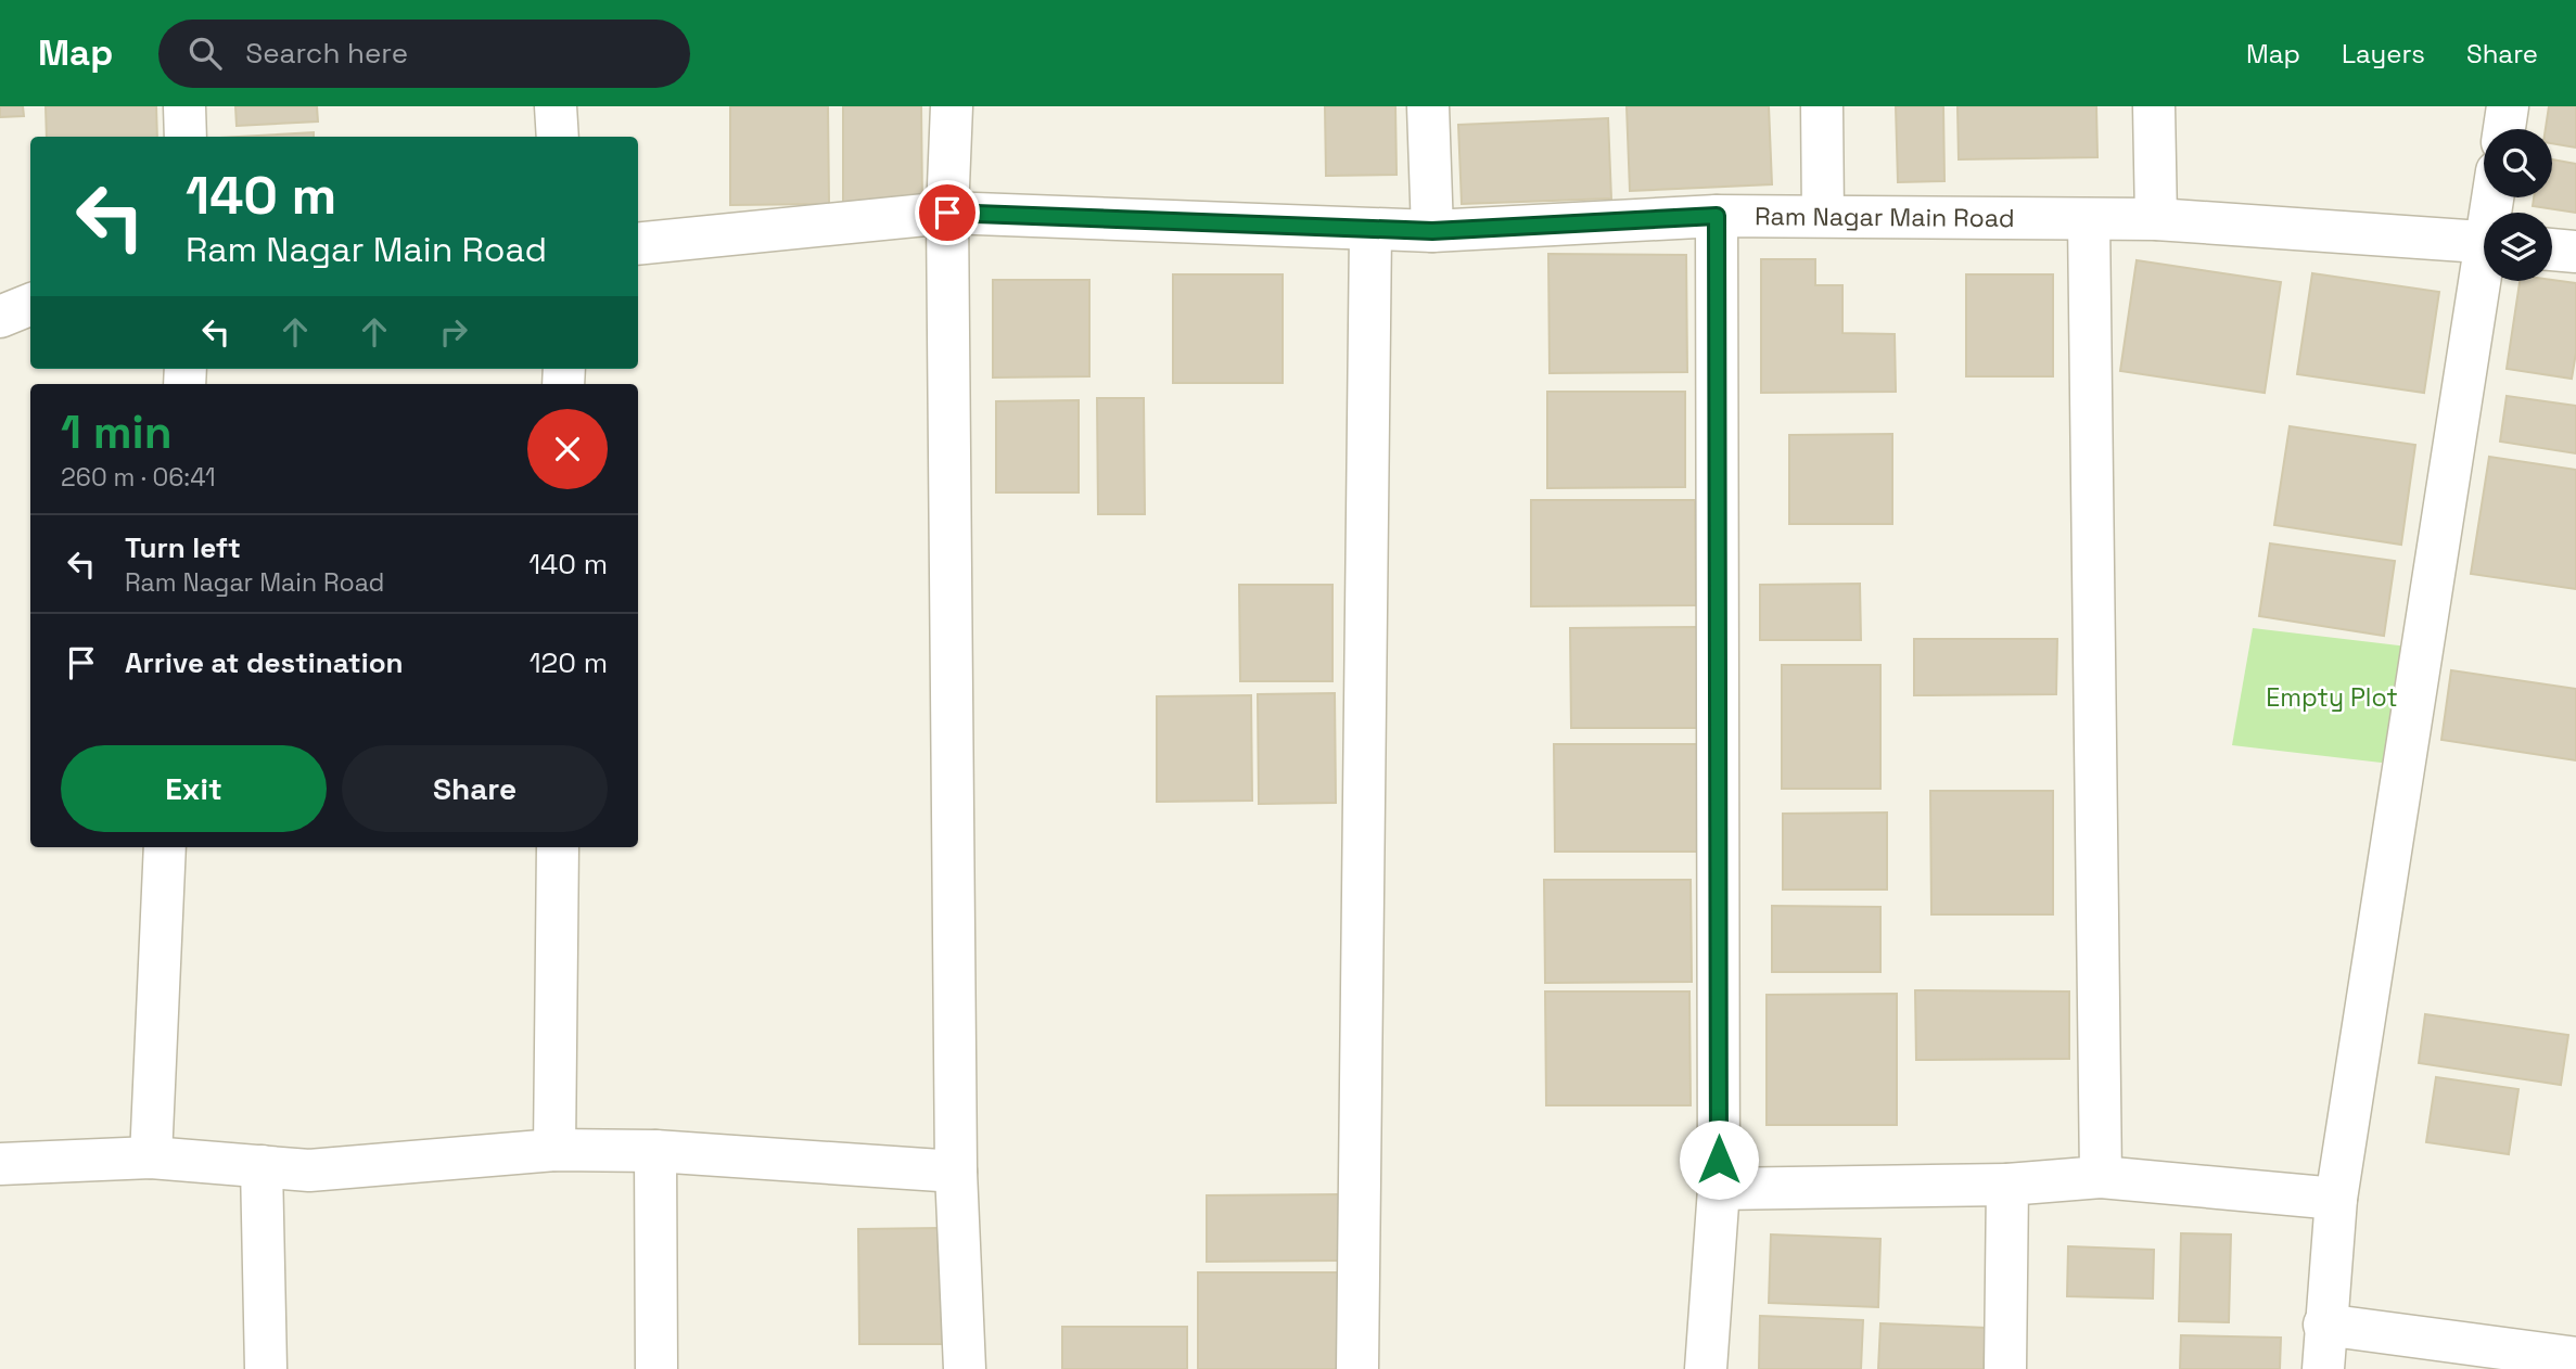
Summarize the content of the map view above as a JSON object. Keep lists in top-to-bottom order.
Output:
{
  "streets": {
    "street": ["Ram Nagar Main Road"]
  },
  "parks": ["Empty Plot"],
  "page": {
    "header": "Map",
    "search": "Search here",
    "nav": ["Map", "Layers", "Share"],
    "turn": ["140 m", "Ram Nagar Main Road"],
    "heading": ["1 min", "260 m · 06:41"],
    "list": [
      {
        "name": "Turn left",
        "note": "Ram Nagar Main Road",
        "value": "140 m"
      },
      {
        "name": "Arrive at destination",
        "value": "120 m"
      }
    ],
    "buttons": ["Exit", "Share"]
  }
}
